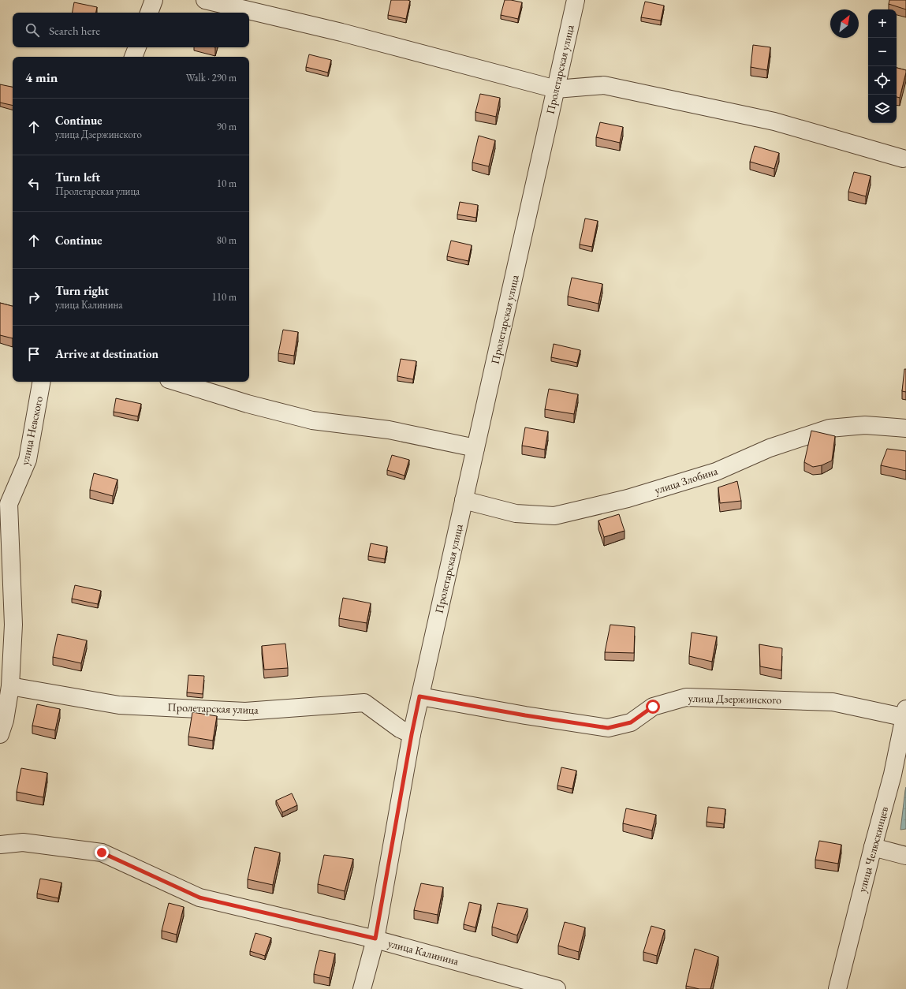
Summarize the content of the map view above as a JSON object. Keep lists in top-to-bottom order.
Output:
{
  "streets": {
    "street": [
      "Пролетарская улица",
      "улица Невского",
      "улица Злобина",
      "улица Дзержинского",
      "улица Челюскинцев",
      "улица Калинина"
    ]
  },
  "crossings": [
    ["Пролетарская улица", "улица Невского"],
    ["Пролетарская улица", "улица Злобина"],
    ["Пролетарская улица", "улица Дзержинского"],
    ["улица Дзержинского", "улица Челюскинцев"]
  ],
  "north": "top right",
  "page": {
    "map_buttons": ["+", "−"],
    "search": "Search here",
    "heading": ["4 min", "Walk · 290 m"],
    "list": [
      ["Continue", "улица Дзержинского", "90 m"],
      ["Turn left", "Пролетарская улица", "10 m"],
      ["Continue", "80 m"],
      ["Turn right", "улица Калинина", "110 m"],
      "Arrive at destination"
    ]
  }
}
